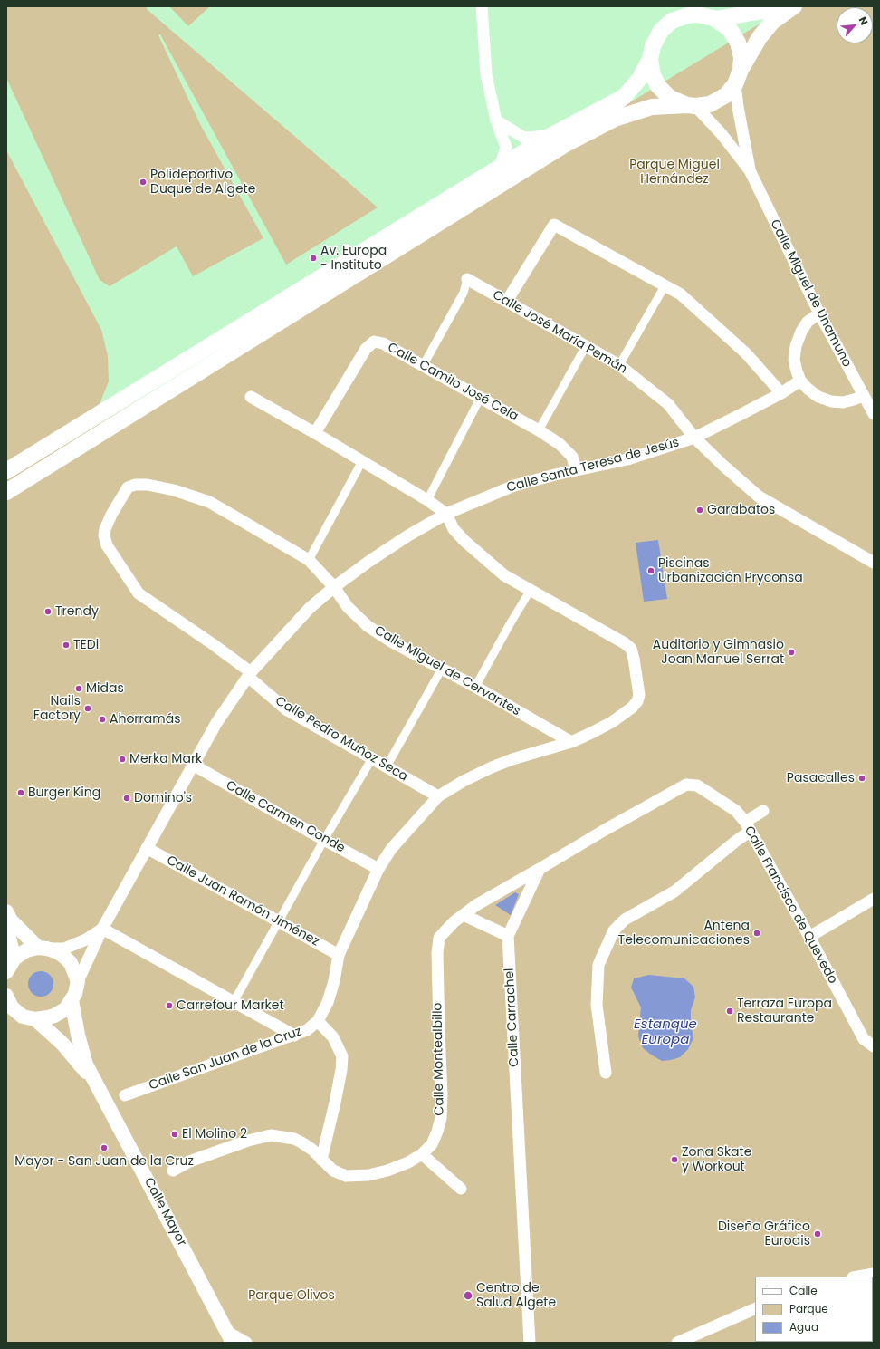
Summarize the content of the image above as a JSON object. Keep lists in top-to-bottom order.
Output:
{
  "streets": {
    "street": [
      "Calle Miguel de Unamuno",
      "Calle José María Pemán",
      "Calle Camilo José Cela",
      "Calle Santa Teresa de Jesús",
      "Calle Miguel de Cervantes",
      "Calle Pedro Muñoz Seca",
      "Calle Carmen Conde",
      "Calle Juan Ramón Jiménez",
      "Calle Francisco de Quevedo",
      "Calle Carrachel",
      "Calle San Juan de la Cruz",
      "Calle Montealbillo",
      "Calle Mayor"
    ]
  },
  "crossings": [
    ["Calle José María Pemán", "Calle Santa Teresa de Jesús"],
    ["Calle Camilo José Cela", "Calle Santa Teresa de Jesús"],
    ["Calle Santa Teresa de Jesús", "Calle Miguel de Cervantes"],
    ["Calle Santa Teresa de Jesús", "Calle Pedro Muñoz Seca"],
    ["Calle Santa Teresa de Jesús", "Calle Carmen Conde"],
    ["Calle Santa Teresa de Jesús", "Calle Juan Ramón Jiménez"],
    ["Calle Santa Teresa de Jesús", "Calle San Juan de la Cruz"],
    ["Calle Miguel de Cervantes", "Calle Pedro Muñoz Seca"],
    ["Calle Miguel de Cervantes", "Calle San Juan de la Cruz"],
    ["Calle Pedro Muñoz Seca", "Calle San Juan de la Cruz"],
    ["Calle Carmen Conde", "Calle San Juan de la Cruz"],
    ["Calle Juan Ramón Jiménez", "Calle San Juan de la Cruz"],
    ["Calle Francisco de Quevedo", "Calle Carrachel"],
    ["Calle Francisco de Quevedo", "Calle Montealbillo"],
    ["Calle Carrachel", "Calle Montealbillo"]
  ],
  "water": ["Estanque Europa"],
  "parks": ["Parque Miguel Hernández", "Parque Olivos"],
  "places": [
    "Polideportivo Duque de Algete",
    "Av. Europa - Instituto",
    "Garabatos",
    "Piscinas Urbanización Pryconsa",
    "Trendy",
    "TEDi",
    "Auditorio y Gimnasio Joan Manuel Serrat",
    "Midas",
    "Nails Factory",
    "Ahorramás",
    "Merka Mark",
    "Pasacalles",
    "Burger King",
    "Domino's",
    "Antena Telecomunicaciones",
    "Carrefour Market",
    "Terraza Europa Restaurante",
    "El Molino 2",
    "Mayor - San Juan de la Cruz",
    "Zona Skate y Workout",
    "Diseño Gráfico Eurodis",
    "Centro de Salud Algete"
  ],
  "legend": ["Calle", "Parque", "Agua"],
  "north": "top right"
}
